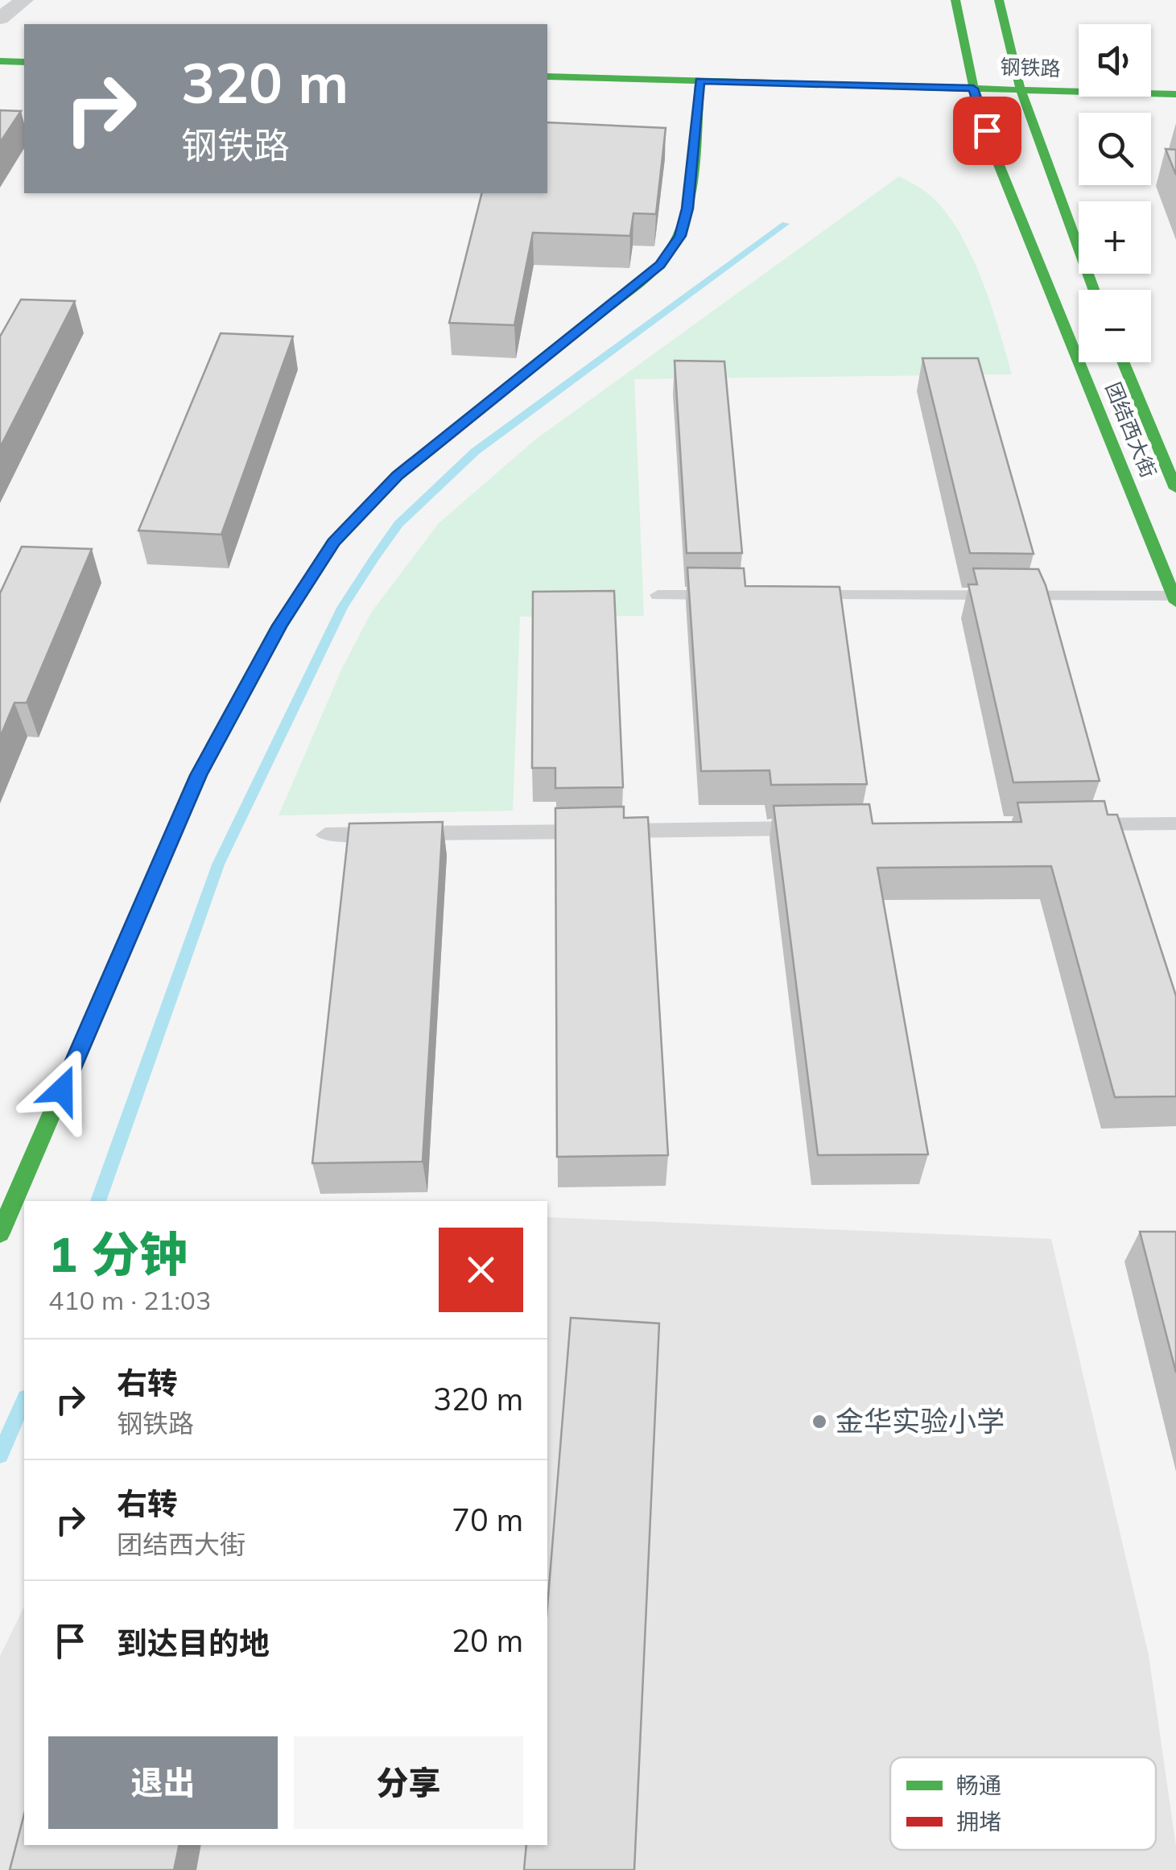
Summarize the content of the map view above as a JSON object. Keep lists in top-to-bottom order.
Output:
{
  "streets": {
    "main road": ["钢铁路", "团结西大街"]
  },
  "crossings": [
    ["钢铁路", "团结西大街"]
  ],
  "places": ["金华实验小学"],
  "legend": ["畅通", "拥堵"],
  "page": {
    "map_buttons": ["+", "−"],
    "turn": ["320 m", "钢铁路"],
    "heading": ["1 分钟", "410 m · 21:03"],
    "list": [
      {
        "name": "右转",
        "note": "钢铁路",
        "value": "320 m"
      },
      {
        "name": "右转",
        "note": "团结西大街",
        "value": "70 m"
      },
      {
        "name": "到达目的地",
        "value": "20 m"
      }
    ],
    "buttons": ["退出", "分享"]
  }
}
